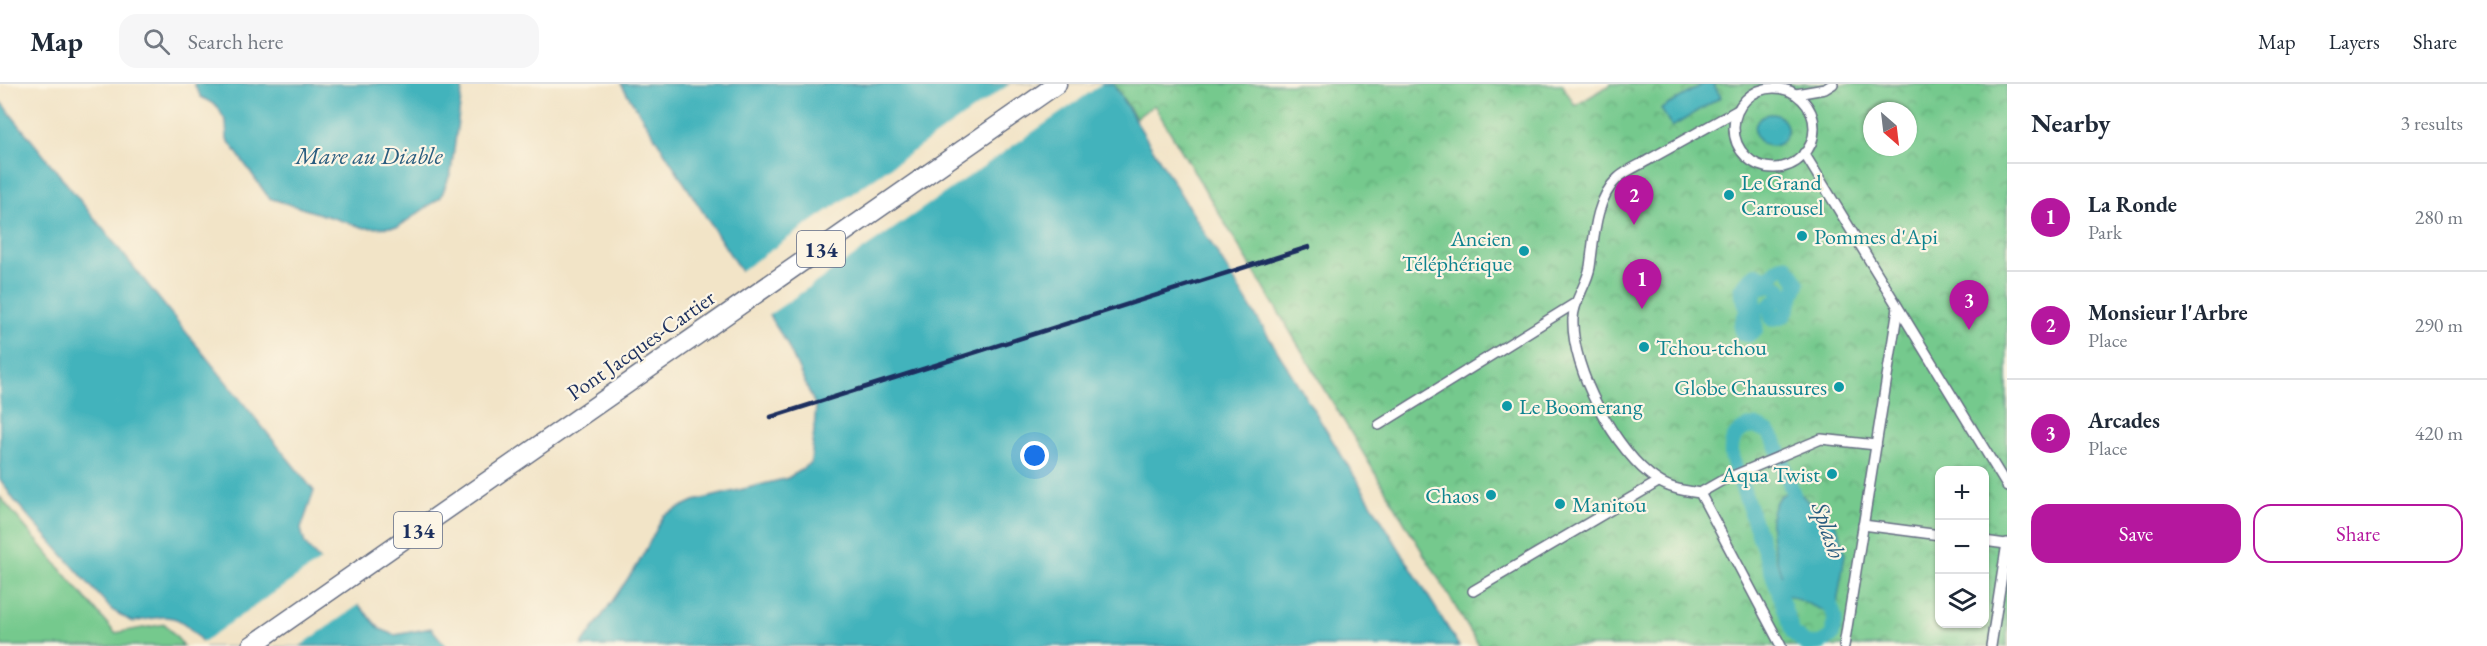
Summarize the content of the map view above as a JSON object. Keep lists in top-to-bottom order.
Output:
{
  "streets": {
    "main road": ["134", "Pont Jacques-Cartier"]
  },
  "water": ["Mare au Diable", "Splash"],
  "places": [
    "Le Grand Carrousel",
    "Pommes d'Api",
    "Ancien Téléphérique",
    "Tchou-tchou",
    "Globe Chaussures",
    "Le Boomerang",
    "Aqua Twist",
    "Chaos",
    "Manitou"
  ],
  "north": "bottom right",
  "page": {
    "header": "Map",
    "search": "Search here",
    "nav": ["Map", "Layers", "Share"],
    "heading": ["Nearby", "3 results"],
    "list": [
      {
        "mark": "1",
        "name": "La Ronde",
        "note": "Park",
        "value": "280 m"
      },
      {
        "mark": "2",
        "name": "Monsieur l'Arbre",
        "note": "Place",
        "value": "290 m"
      },
      {
        "mark": "3",
        "name": "Arcades",
        "note": "Place",
        "value": "420 m"
      }
    ],
    "pins": ["2", "1", "3"],
    "map_buttons": ["+", "−"],
    "buttons": ["Save", "Share"]
  }
}
